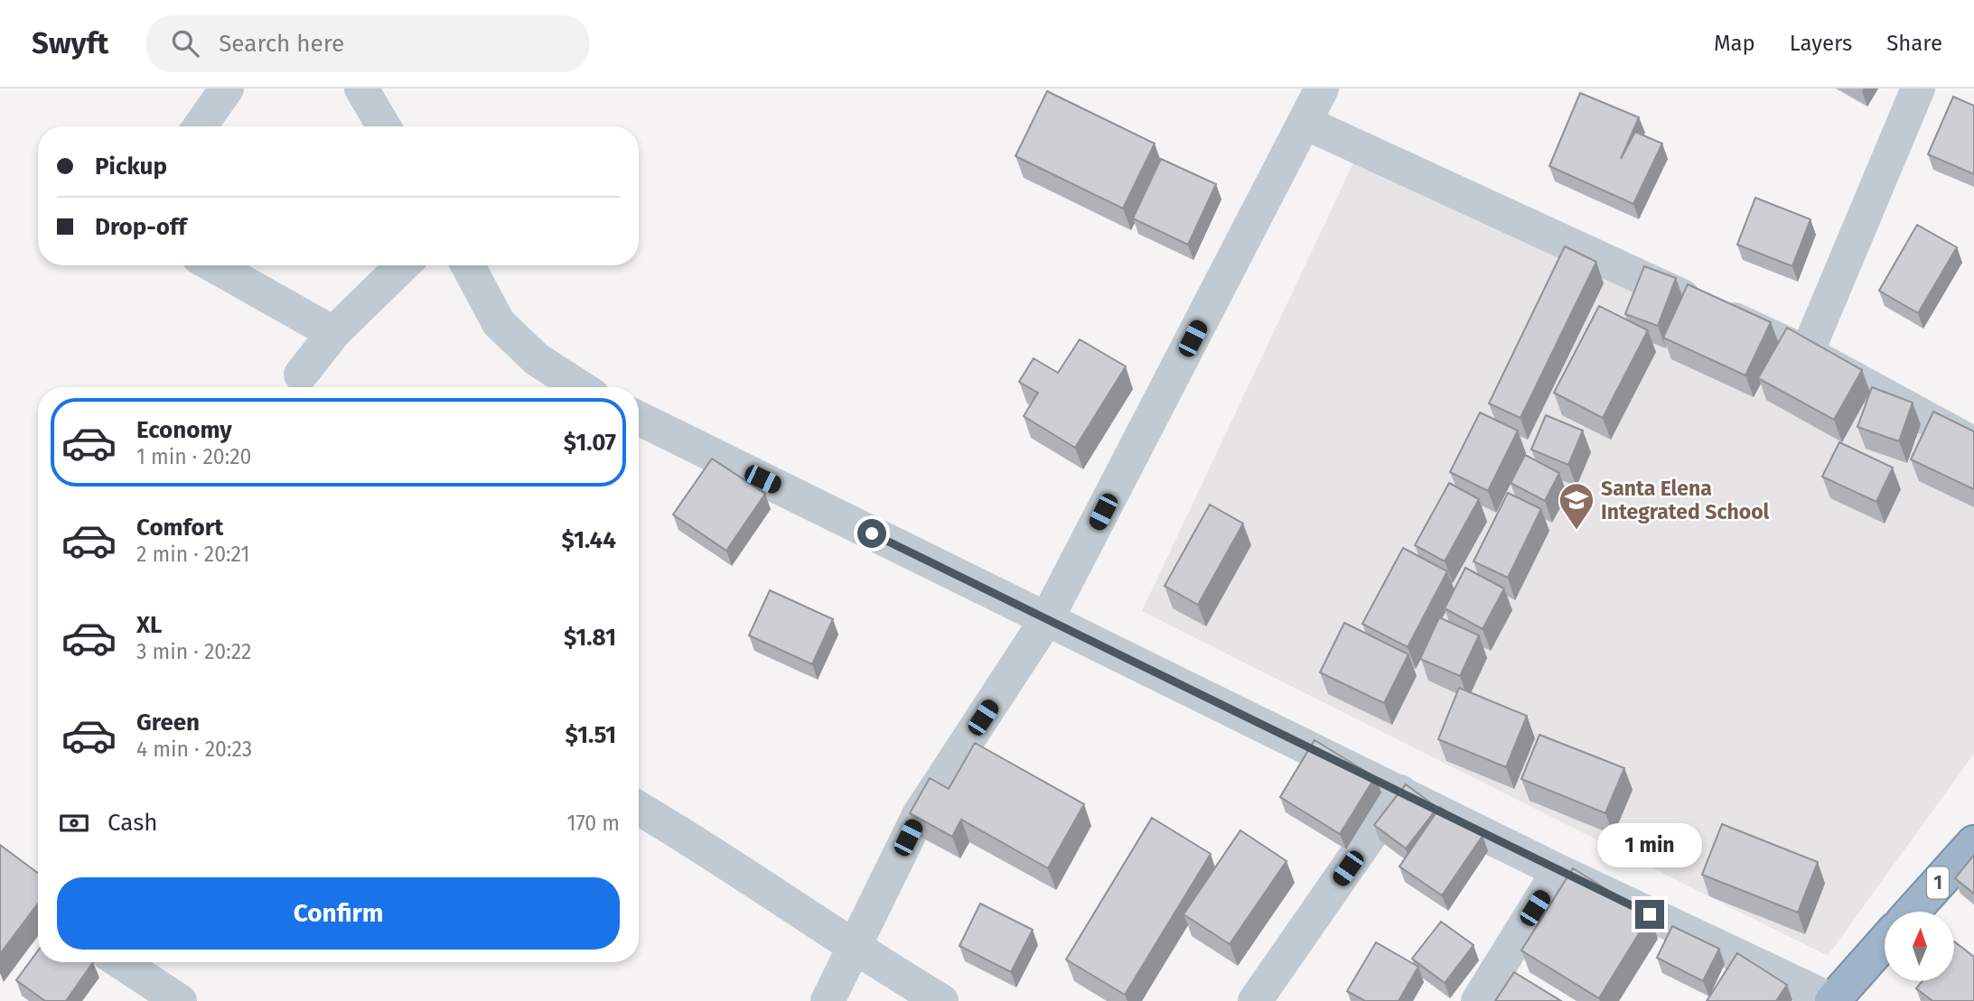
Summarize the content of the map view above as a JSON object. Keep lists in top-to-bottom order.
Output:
{
  "streets": {
    "highway": ["1"]
  },
  "places": {
    "school or university": ["Santa Elena Integrated School"]
  },
  "north": "top",
  "page": {
    "header": "Swyft",
    "search": "Search here",
    "nav": ["Map", "Layers", "Share"],
    "banner": ["Pickup", "Drop-off"],
    "list": [
      {
        "name": "Economy",
        "note": "1 min · 20:20",
        "value": "$1.07"
      },
      {
        "name": "Comfort",
        "note": "2 min · 20:21",
        "value": "$1.44"
      },
      {
        "name": "XL",
        "note": "3 min · 20:22",
        "value": "$1.81"
      },
      {
        "name": "Green",
        "note": "4 min · 20:23",
        "value": "$1.51"
      }
    ],
    "pay": ["Cash", "170 m"],
    "bubble": "1 min",
    "buttons": "Confirm"
  }
}
